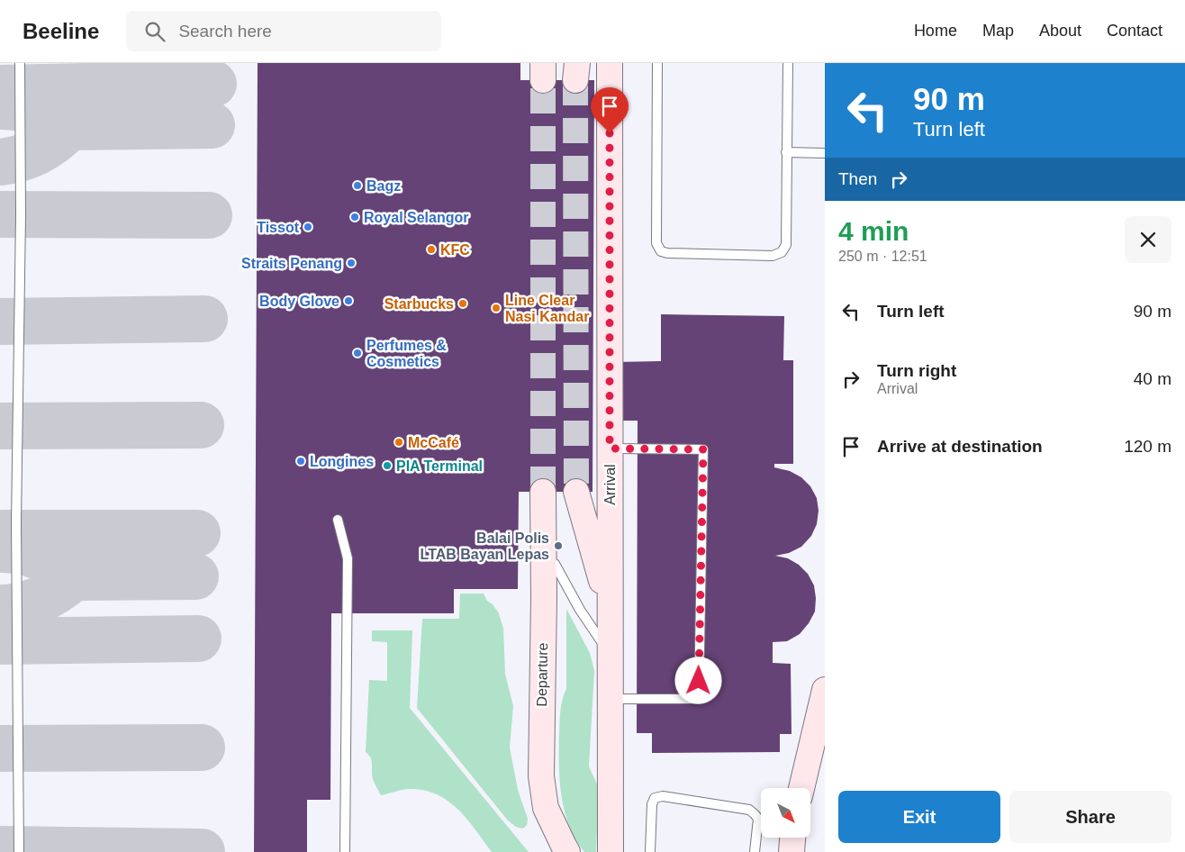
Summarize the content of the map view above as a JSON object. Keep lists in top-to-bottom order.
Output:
{
  "streets": {
    "street": ["Arrival", "Departure"]
  },
  "places": [
    "Bagz",
    "Royal Selangor",
    "Tissot",
    "KFC",
    "Straits Penang",
    "Body Glove",
    "Starbucks",
    "Line Clear Nasi Kandar",
    "Perfumes & Cosmetics",
    "McCafé",
    "Longines",
    "PIA Terminal",
    "Balai Polis LTAB Bayan Lepas"
  ],
  "north": "bottom right",
  "page": {
    "header": "Beeline",
    "search": "Search here",
    "nav": [
      "Home",
      "Map",
      "About",
      "Contact"
    ],
    "turn": ["90 m", "Turn left"],
    "then": "Then",
    "heading": ["4 min", "250 m · 12:51"],
    "list": [
      {
        "name": "Turn left",
        "value": "90 m"
      },
      {
        "name": "Turn right",
        "note": "Arrival",
        "value": "40 m"
      },
      {
        "name": "Arrive at destination",
        "value": "120 m"
      }
    ],
    "buttons": ["Exit", "Share"]
  }
}
